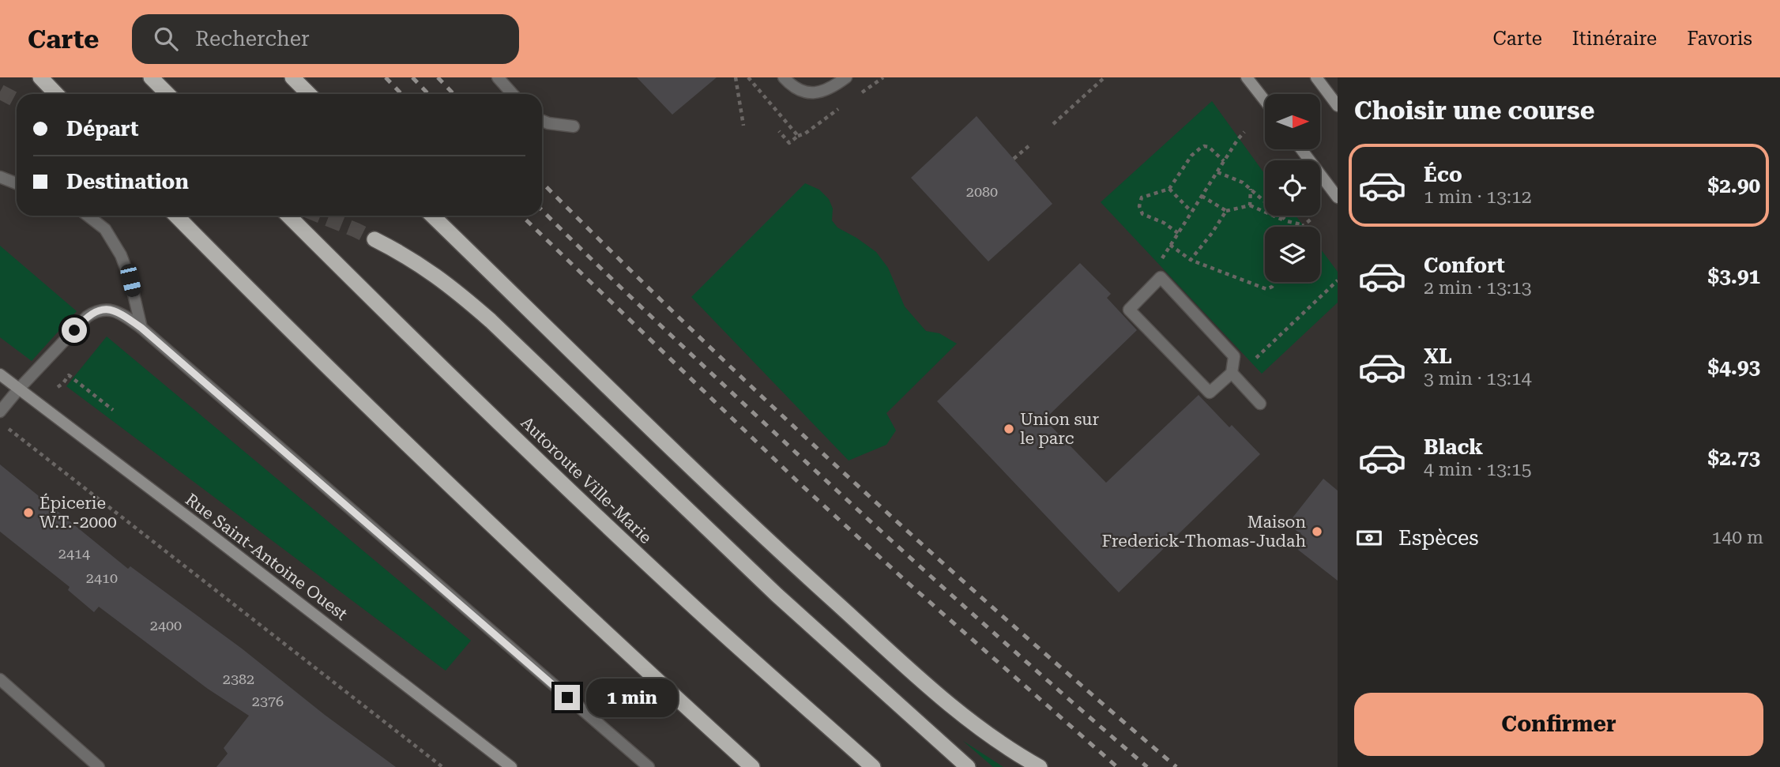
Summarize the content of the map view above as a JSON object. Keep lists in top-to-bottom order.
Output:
{
  "streets": {
    "highway": ["Autoroute Ville-Marie"],
    "main road": ["Rue Saint-Antoine Ouest"]
  },
  "places": ["Union sur le parc", "Épicerie W.T.-2000", "Maison Frederick-Thomas-Judah"],
  "house_numbers": [
    "2080",
    "2414",
    "2410",
    "2400",
    "2382",
    "2376"
  ],
  "north": "right",
  "page": {
    "header": "Carte",
    "search": "Rechercher",
    "nav": ["Carte", "Itinéraire", "Favoris"],
    "heading": "Choisir une course",
    "banner": ["Départ", "Destination"],
    "list": [
      {
        "name": "Éco",
        "note": "1 min · 13:12",
        "value": "$2.90"
      },
      {
        "name": "Confort",
        "note": "2 min · 13:13",
        "value": "$3.91"
      },
      {
        "name": "XL",
        "note": "3 min · 13:14",
        "value": "$4.93"
      },
      {
        "name": "Black",
        "note": "4 min · 13:15",
        "value": "$2.73"
      }
    ],
    "pay": ["Espèces", "140 m"],
    "bubble": "1 min",
    "buttons": "Confirmer"
  }
}
